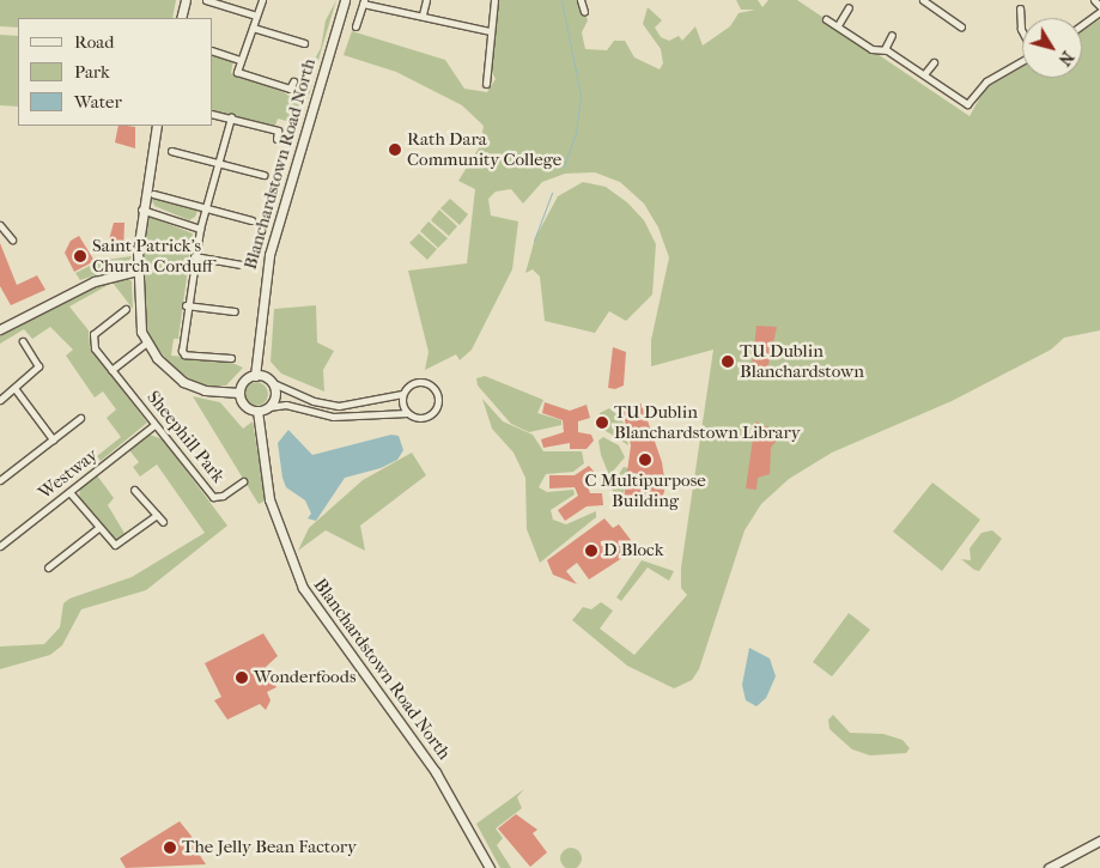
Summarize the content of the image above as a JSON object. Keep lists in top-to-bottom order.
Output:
{
  "streets": {
    "main road": ["Blanchardstown Road North"],
    "street": ["Sheephill Park", "Westway"]
  },
  "crossings": [
    ["Sheephill Park", "Westway"]
  ],
  "places": [
    "Rath Dara Community College",
    "Saint Patrick's Church Corduff",
    "TU Dublin Blanchardstown",
    "TU Dublin Blanchardstown Library",
    "C Multipurpose Building",
    "D Block",
    "Wonderfoods",
    "The Jelly Bean Factory"
  ],
  "legend": ["Road", "Park", "Water"],
  "north": "bottom right"
}
